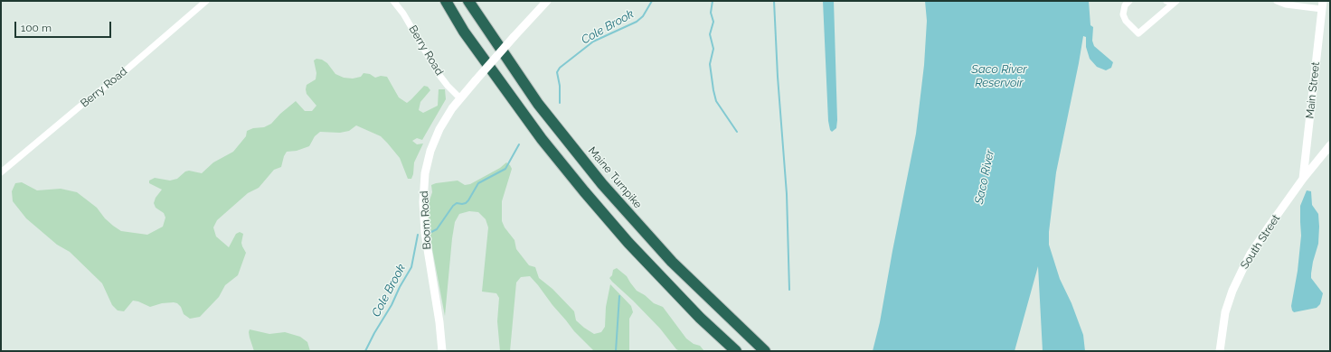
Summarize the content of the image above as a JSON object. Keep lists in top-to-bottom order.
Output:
{
  "streets": {
    "highway": ["Maine Turnpike"],
    "street": [
      "Berry Road",
      "Main Street",
      "Boom Road",
      "South Street"
    ]
  },
  "crossings": [
    ["Berry Road", "Boom Road"],
    ["Main Street", "South Street"]
  ],
  "water": ["Cole Brook", "Saco River Reservoir", "Saco River"],
  "scale_bar": "100 m"
}
